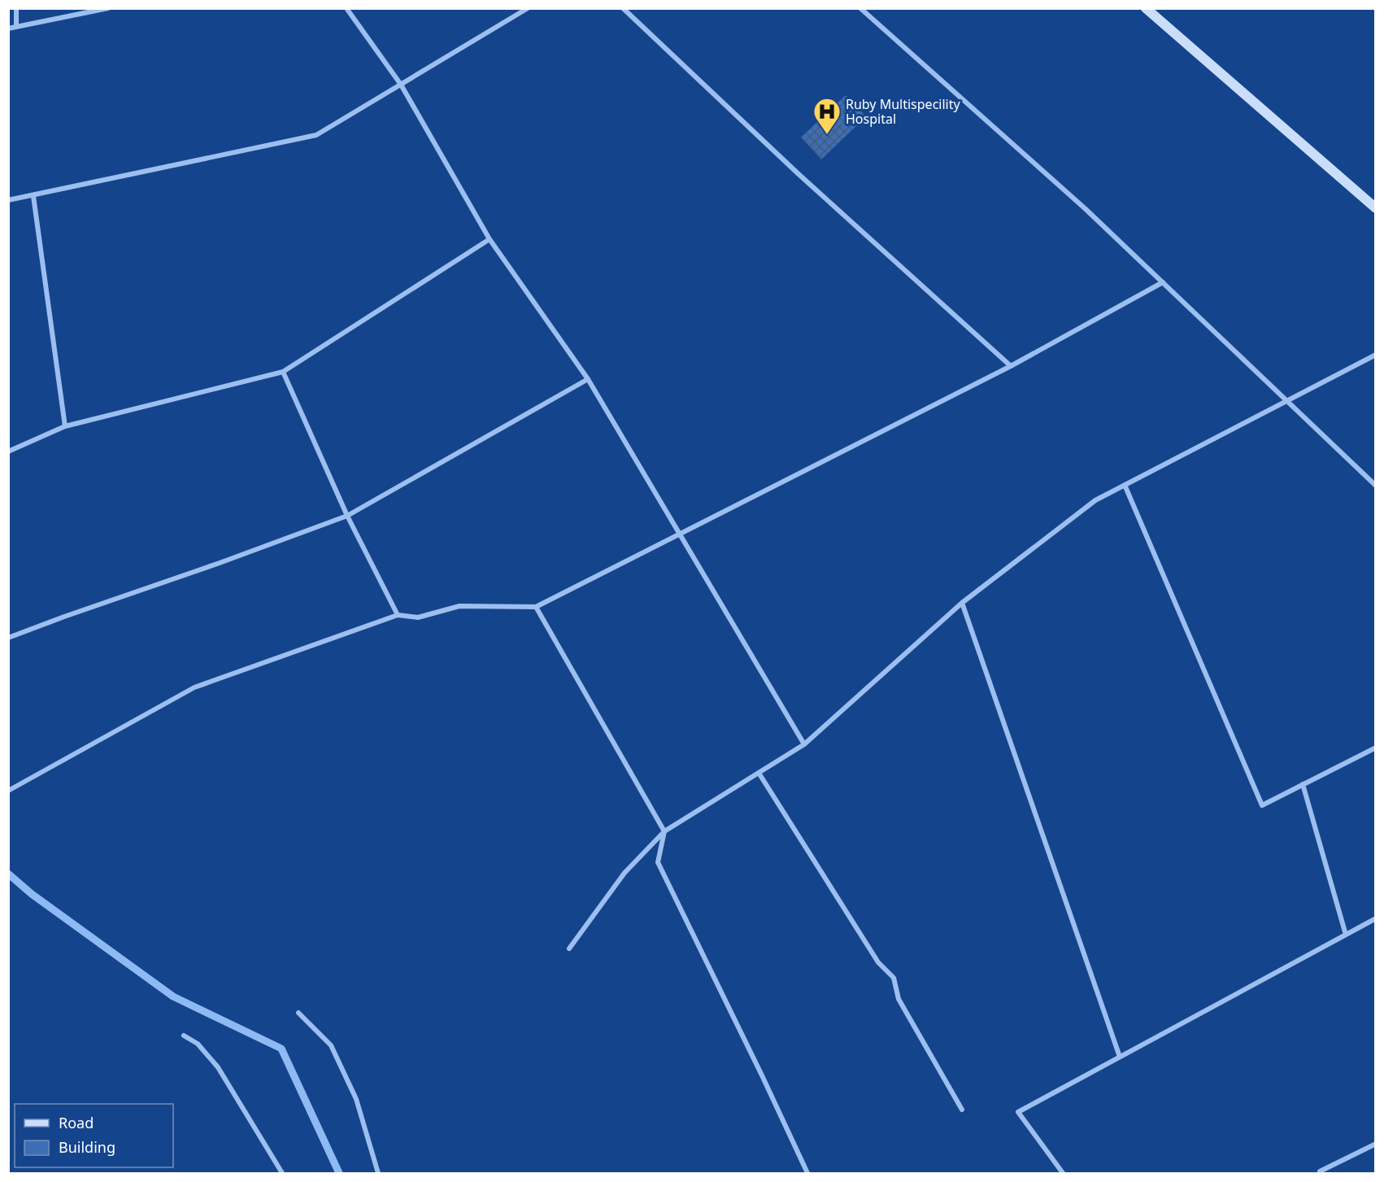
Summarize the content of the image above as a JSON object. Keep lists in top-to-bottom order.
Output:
{
  "places": {
    "hospital": ["Ruby Multispecility Hospital"]
  },
  "legend": ["Road", "Building"]
}
